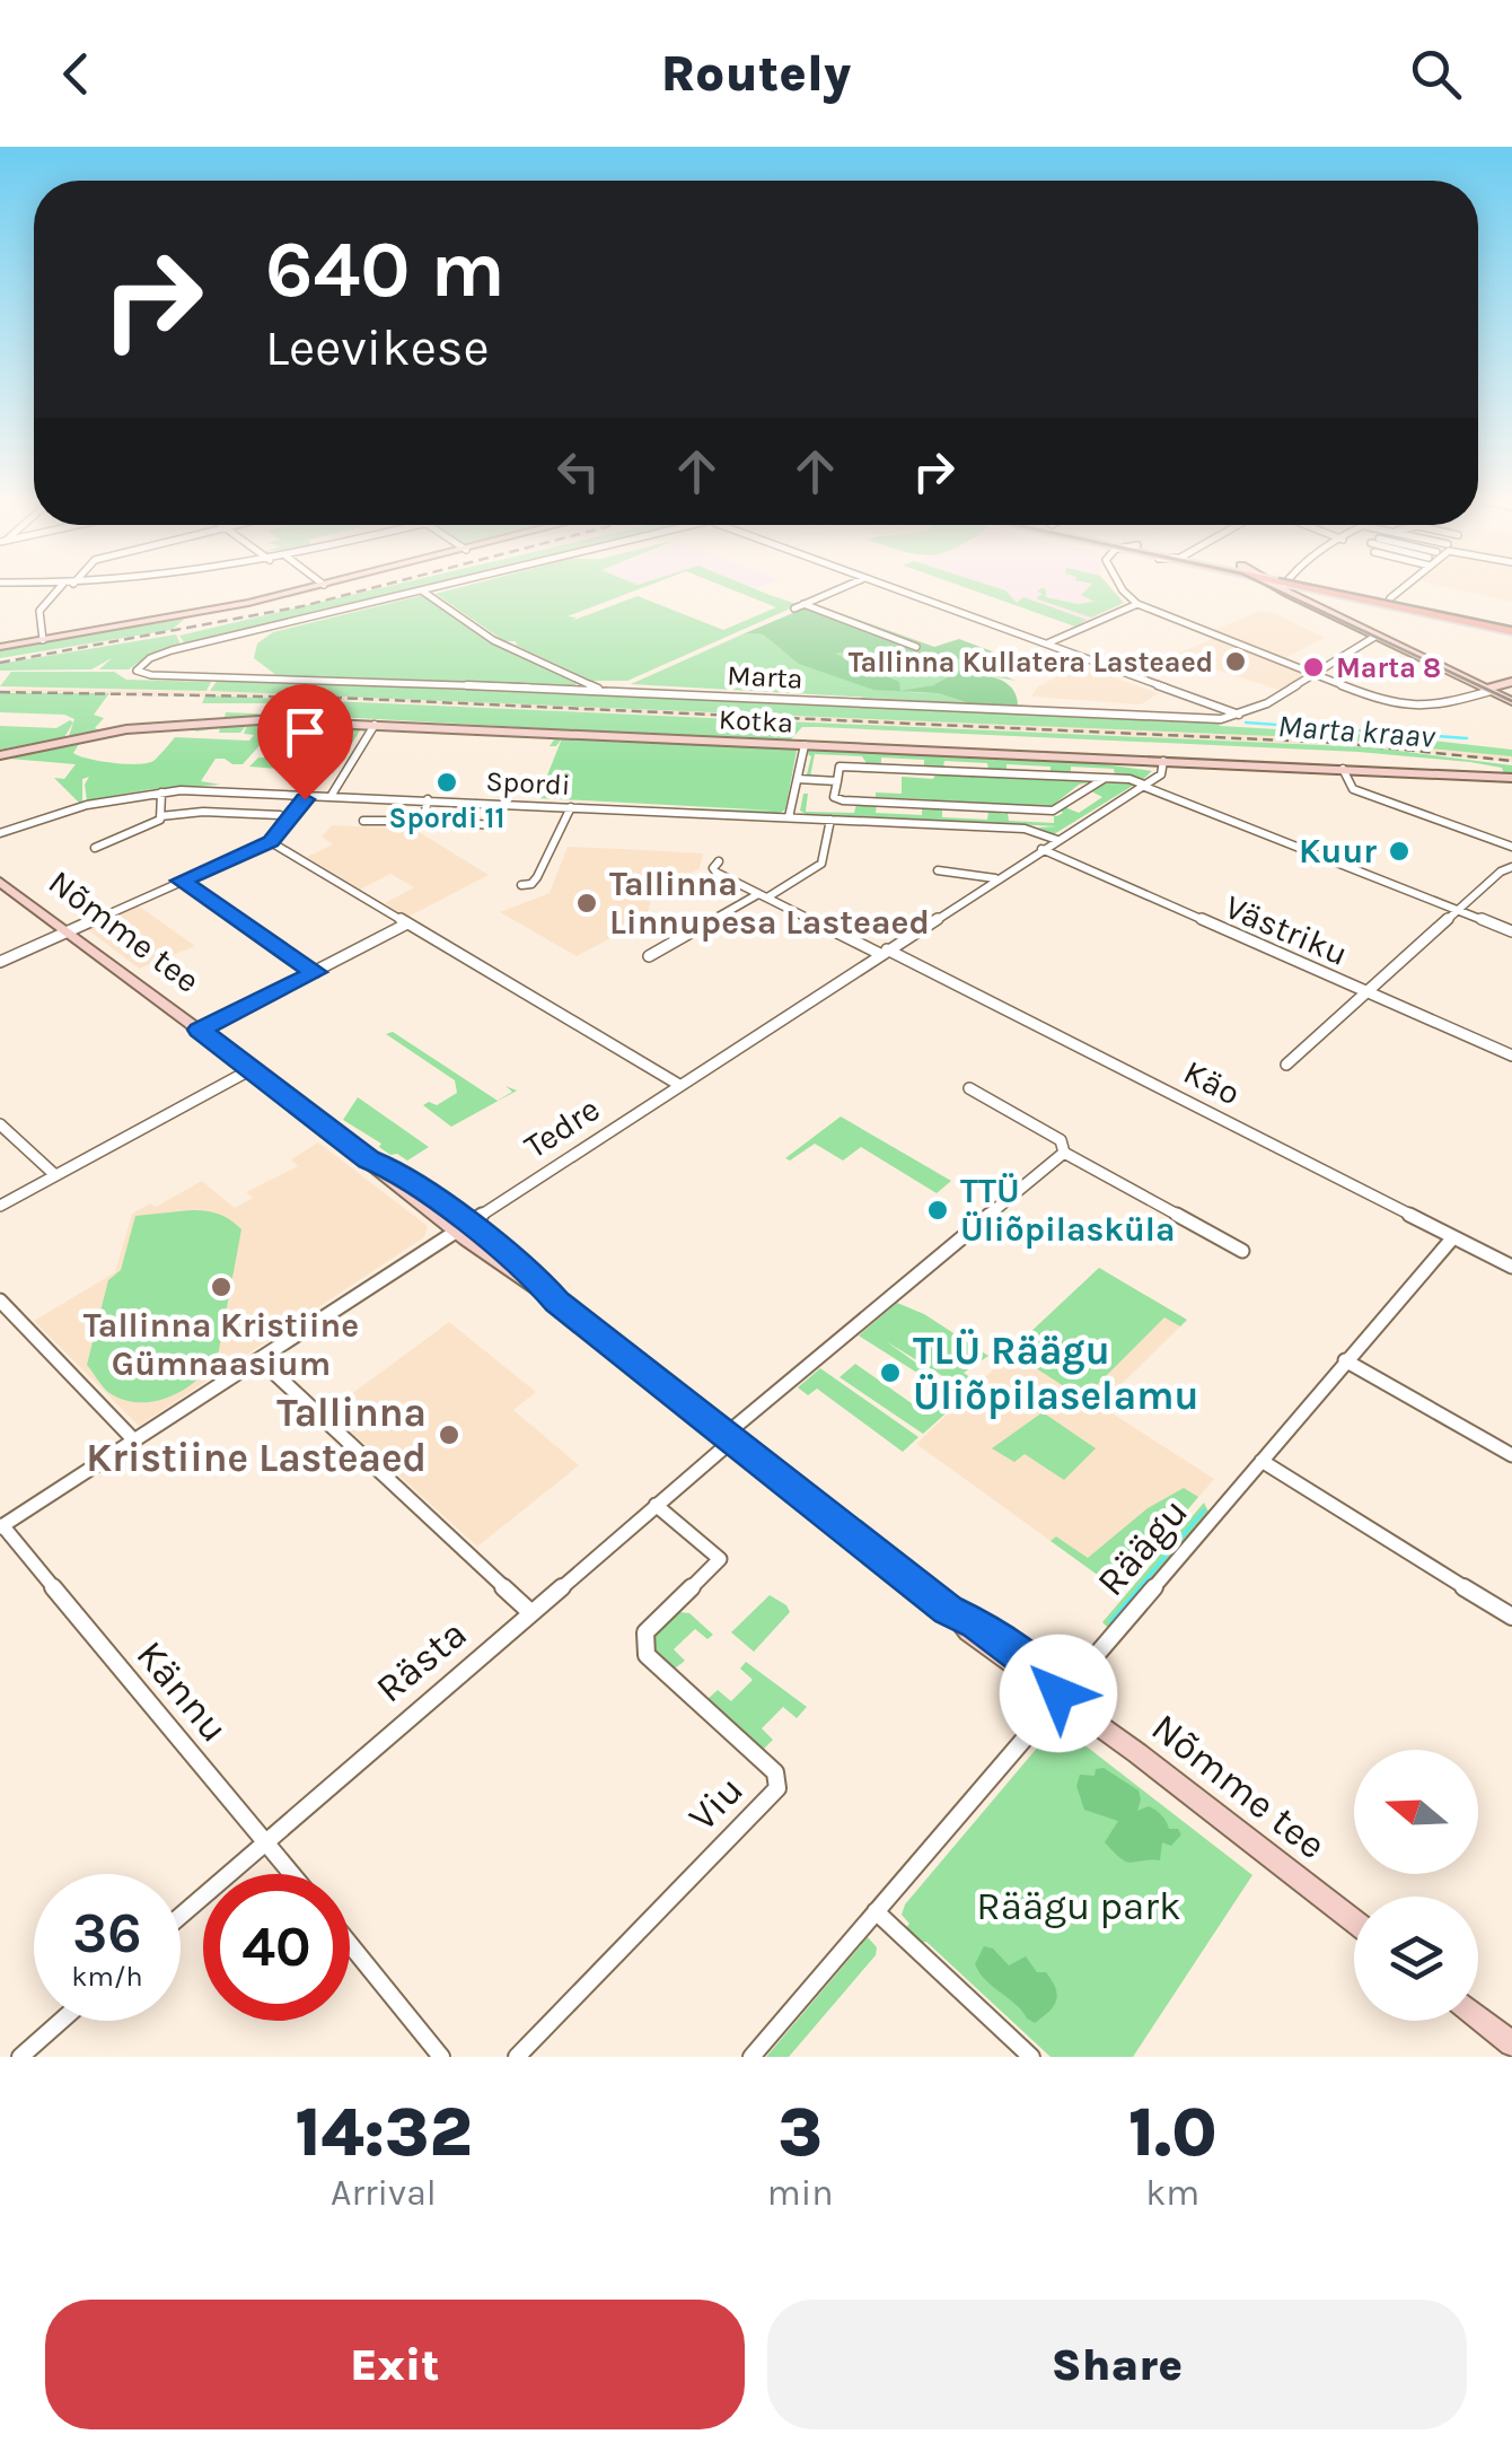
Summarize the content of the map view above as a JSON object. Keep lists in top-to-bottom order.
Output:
{
  "streets": {
    "street": [
      "Marta",
      "Kotka",
      "Spordi",
      "Västriku",
      "Nõmme tee",
      "Käo",
      "Tedre",
      "Räägu",
      "Rästa",
      "Kännu",
      "Viu"
    ]
  },
  "crossings": [
    ["Kotka", "Tedre"],
    ["Spordi", "Tedre"],
    ["Västriku", "Tedre"],
    ["Nõmme tee", "Tedre"],
    ["Nõmme tee", "Räägu"],
    ["Nõmme tee", "Rästa"],
    ["Käo", "Tedre"],
    ["Käo", "Räägu"],
    ["Tedre", "Kännu"],
    ["Rästa", "Kännu"],
    ["Rästa", "Viu"]
  ],
  "water": ["Marta kraav"],
  "parks": ["Räägu park"],
  "places": [
    "Tallinna Kullatera Lasteaed",
    "Marta 8",
    "Spordi 11",
    "Kuur",
    "Tallinna Linnupesa Lasteaed",
    "TTÜ Üliõpilasküla",
    "Tallinna Kristiine Gümnaasium",
    "TLÜ Räägu Üliõpilaselamu",
    "Tallinna Kristiine Lasteaed"
  ],
  "north": "left",
  "page": {
    "header": "Routely",
    "turn": ["640 m", "Leevikese"],
    "speed": "36 km/h",
    "limit": "40",
    "eta": [
      "14:32",
      "Arrival",
      "3",
      "min",
      "1.0",
      "km"
    ],
    "buttons": ["Exit", "Share"]
  }
}
